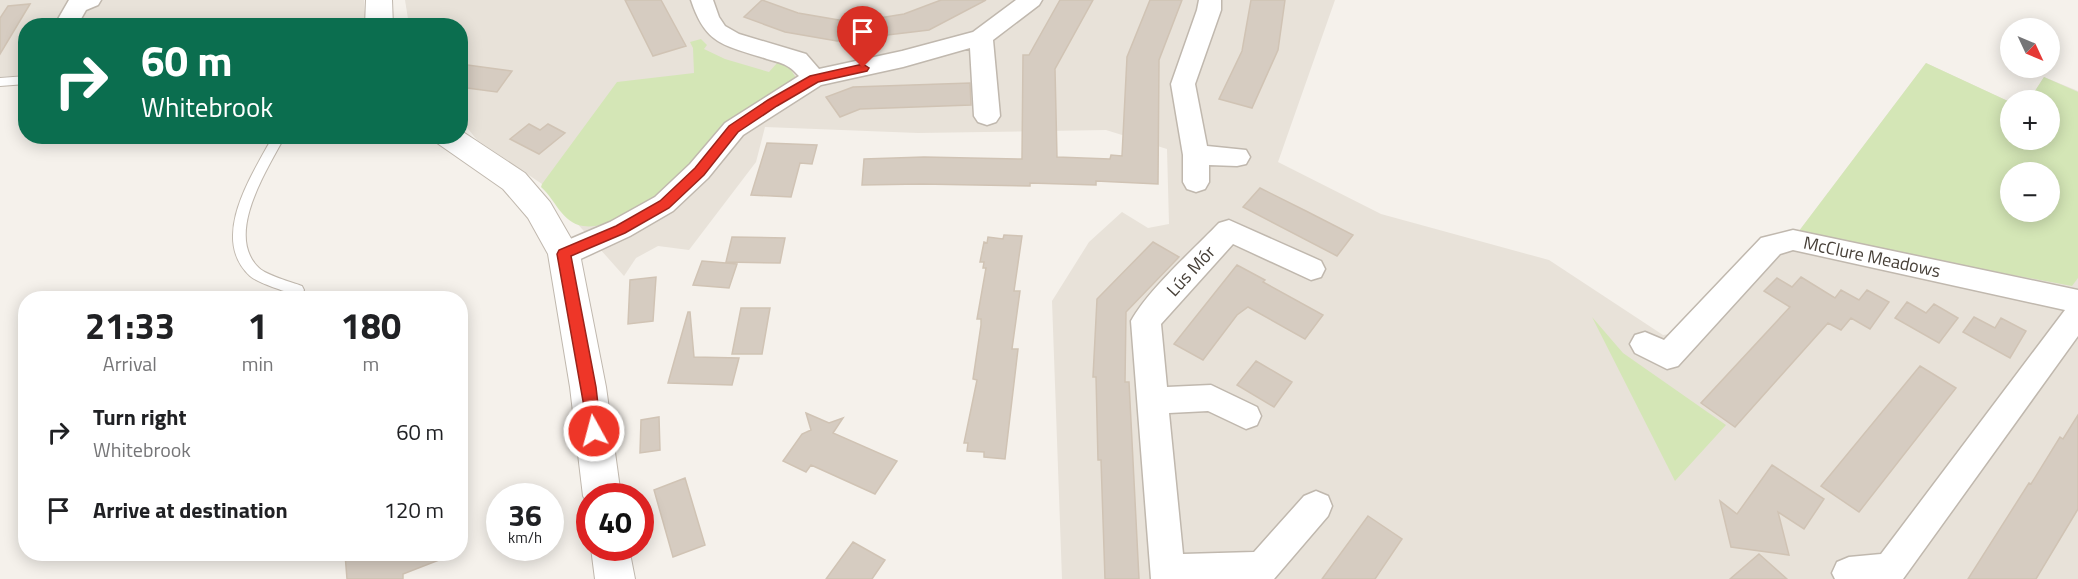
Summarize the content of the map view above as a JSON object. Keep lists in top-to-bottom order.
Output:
{
  "streets": {
    "street": ["McClure Meadows", "Lús Mór"]
  },
  "north": "bottom right",
  "page": {
    "map_buttons": ["+", "−"],
    "turn": ["60 m", "Whitebrook"],
    "eta": [
      "21:33",
      "Arrival",
      "1",
      "min",
      "180",
      "m"
    ],
    "list": [
      {
        "name": "Turn right",
        "note": "Whitebrook",
        "value": "60 m"
      },
      {
        "name": "Arrive at destination",
        "value": "120 m"
      }
    ],
    "speed": "36 km/h",
    "limit": "40"
  }
}
